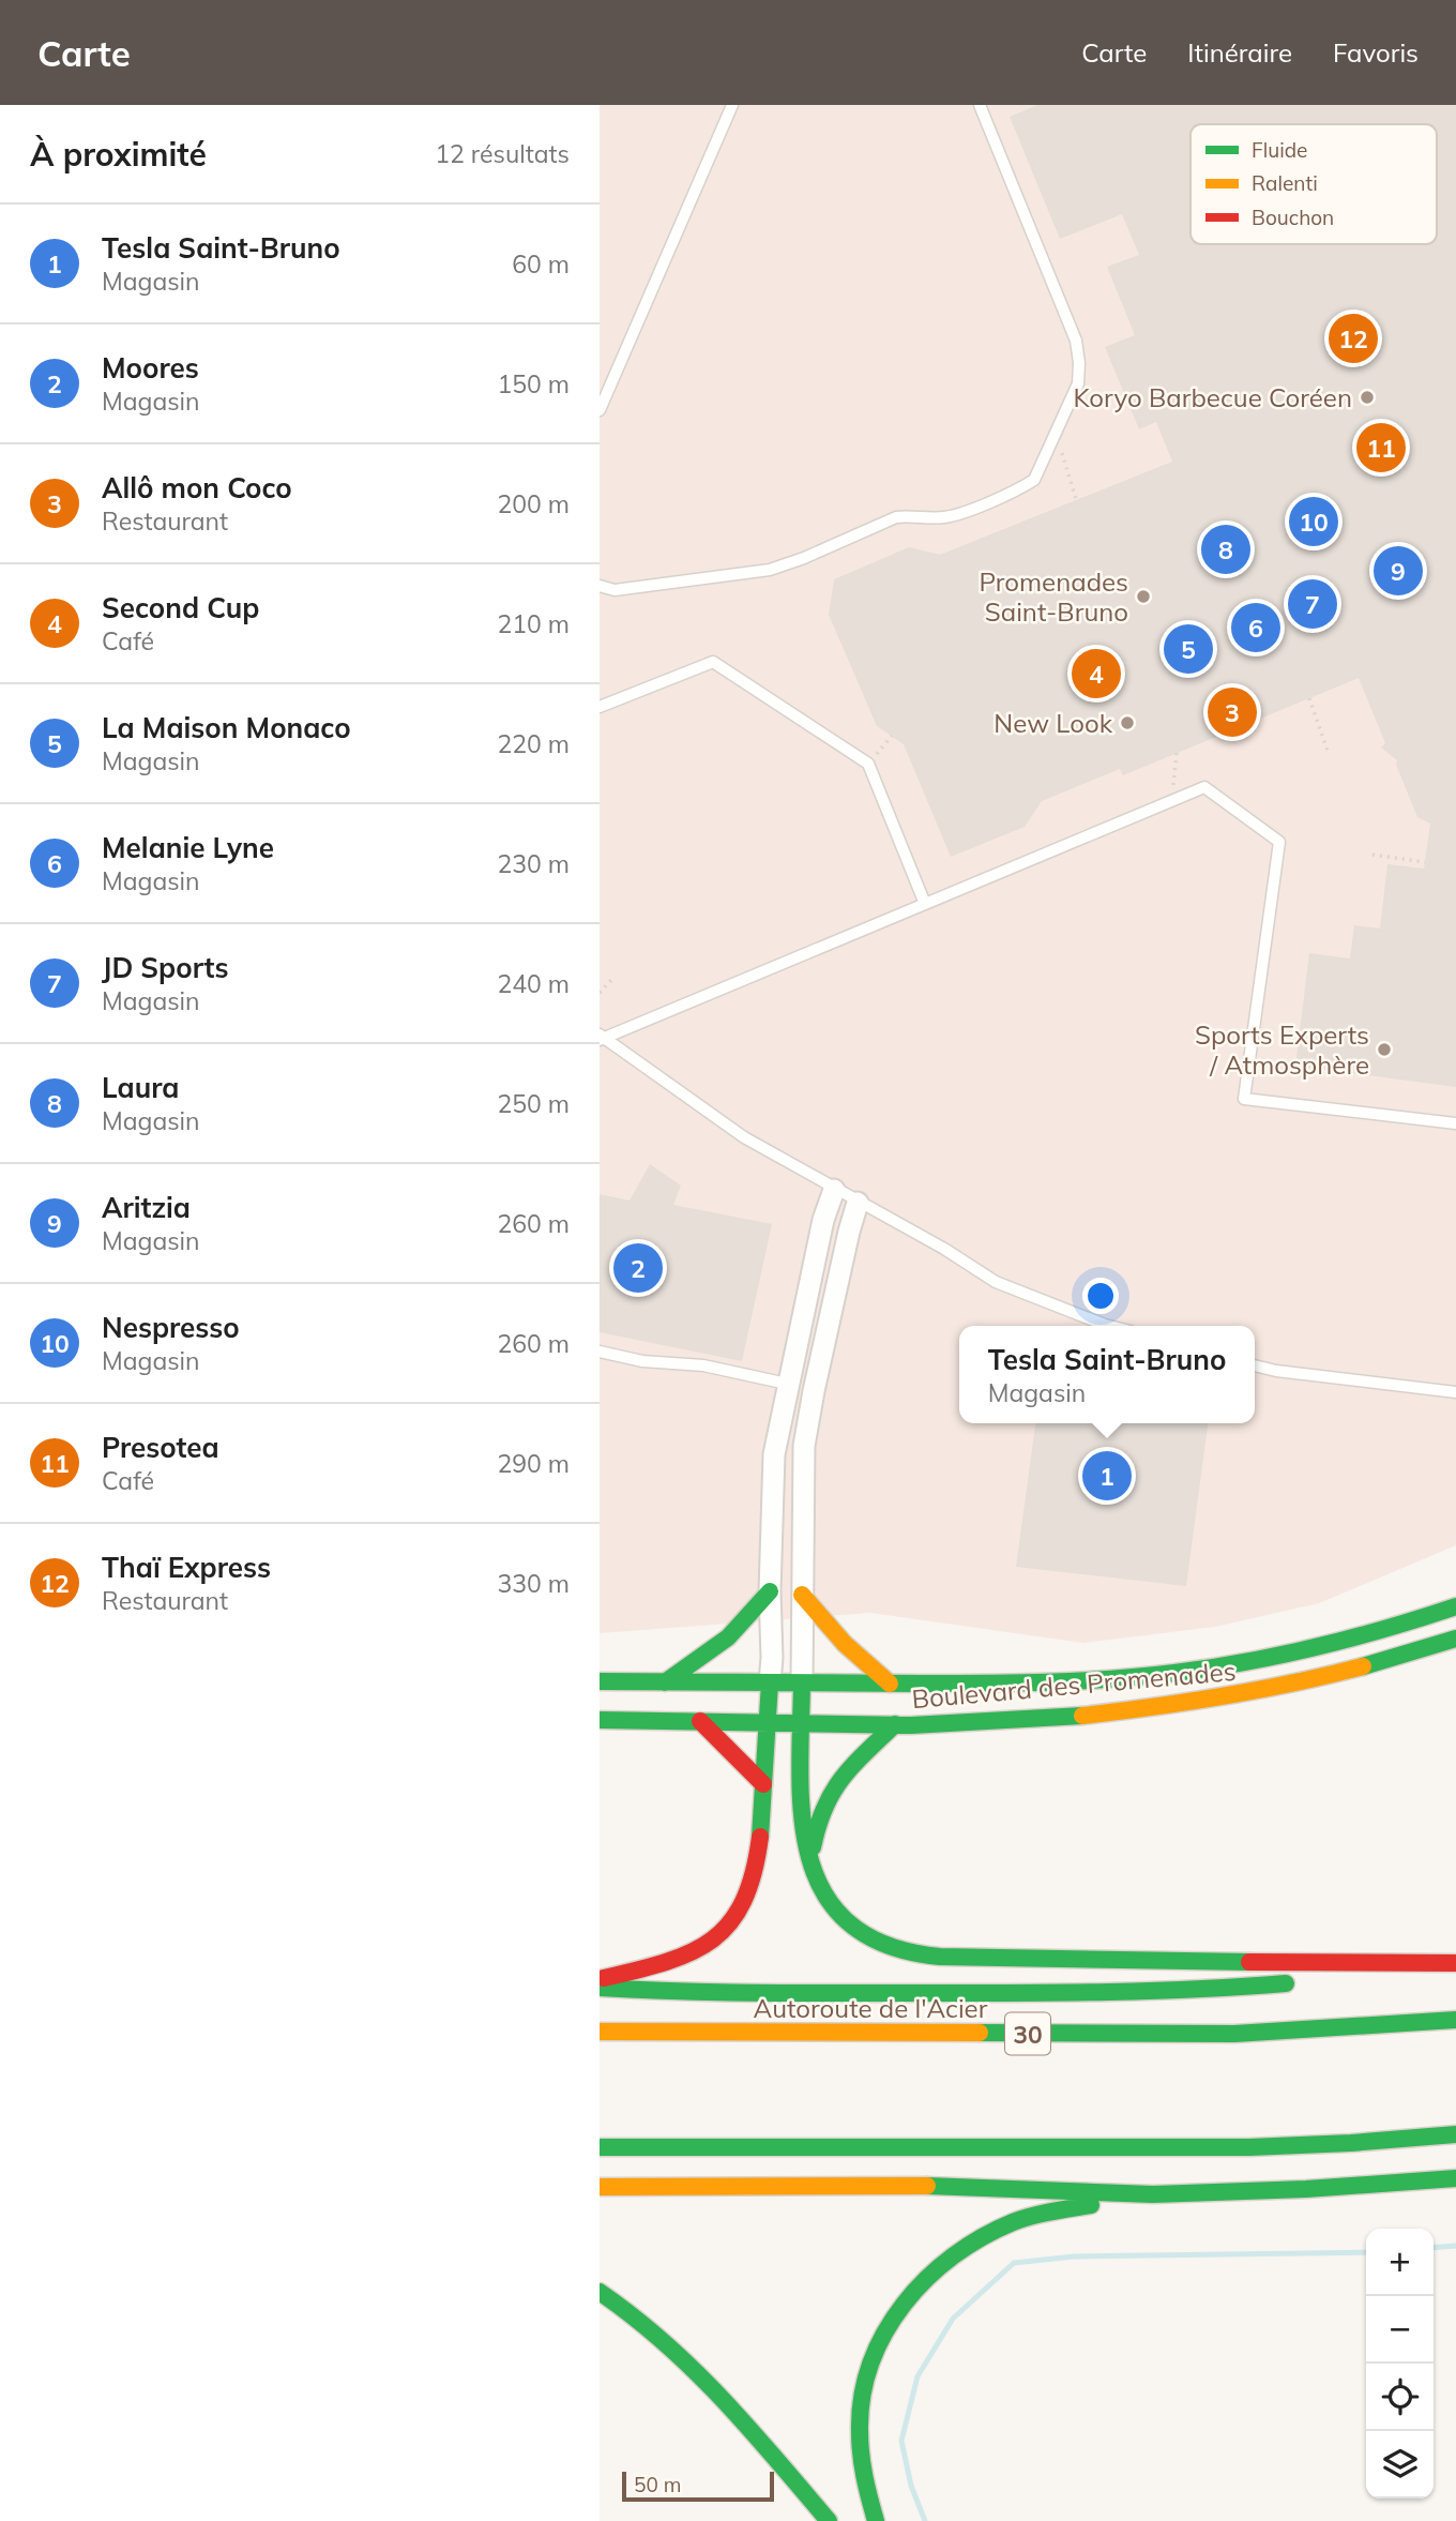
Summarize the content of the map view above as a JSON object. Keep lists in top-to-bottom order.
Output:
{
  "streets": {
    "main road": ["Boulevard des Promenades", "Autoroute de l'Acier", "30"]
  },
  "places": [
    "Koryo Barbecue Coréen",
    "Promenades Saint-Bruno",
    "New Look",
    "Sports Experts / Atmosphère"
  ],
  "legend": ["Fluide", "Ralenti", "Bouchon"],
  "scale_bar": "50 m",
  "page": {
    "header": "Carte",
    "nav": ["Carte", "Itinéraire", "Favoris"],
    "heading": ["À proximité", "12 résultats"],
    "list": [
      {
        "mark": "1",
        "name": "Tesla Saint-Bruno",
        "note": "Magasin",
        "value": "60 m"
      },
      {
        "mark": "2",
        "name": "Moores",
        "note": "Magasin",
        "value": "150 m"
      },
      {
        "mark": "3",
        "name": "Allô mon Coco",
        "note": "Restaurant",
        "value": "200 m"
      },
      {
        "mark": "4",
        "name": "Second Cup",
        "note": "Café",
        "value": "210 m"
      },
      {
        "mark": "5",
        "name": "La Maison Monaco",
        "note": "Magasin",
        "value": "220 m"
      },
      {
        "mark": "6",
        "name": "Melanie Lyne",
        "note": "Magasin",
        "value": "230 m"
      },
      {
        "mark": "7",
        "name": "JD Sports",
        "note": "Magasin",
        "value": "240 m"
      },
      {
        "mark": "8",
        "name": "Laura",
        "note": "Magasin",
        "value": "250 m"
      },
      {
        "mark": "9",
        "name": "Aritzia",
        "note": "Magasin",
        "value": "260 m"
      },
      {
        "mark": "10",
        "name": "Nespresso",
        "note": "Magasin",
        "value": "260 m"
      },
      {
        "mark": "11",
        "name": "Presotea",
        "note": "Café",
        "value": "290 m"
      },
      {
        "mark": "12",
        "name": "Thaï Express",
        "note": "Restaurant",
        "value": "330 m"
      }
    ],
    "pins": [
      "12",
      "11",
      "10",
      "8",
      "9",
      "7",
      "6",
      "5",
      "4",
      "3",
      "2",
      "1"
    ],
    "popup": ["Tesla Saint-Bruno", "Magasin"],
    "map_buttons": ["+", "−"],
    "scale": "50 m"
  }
}
